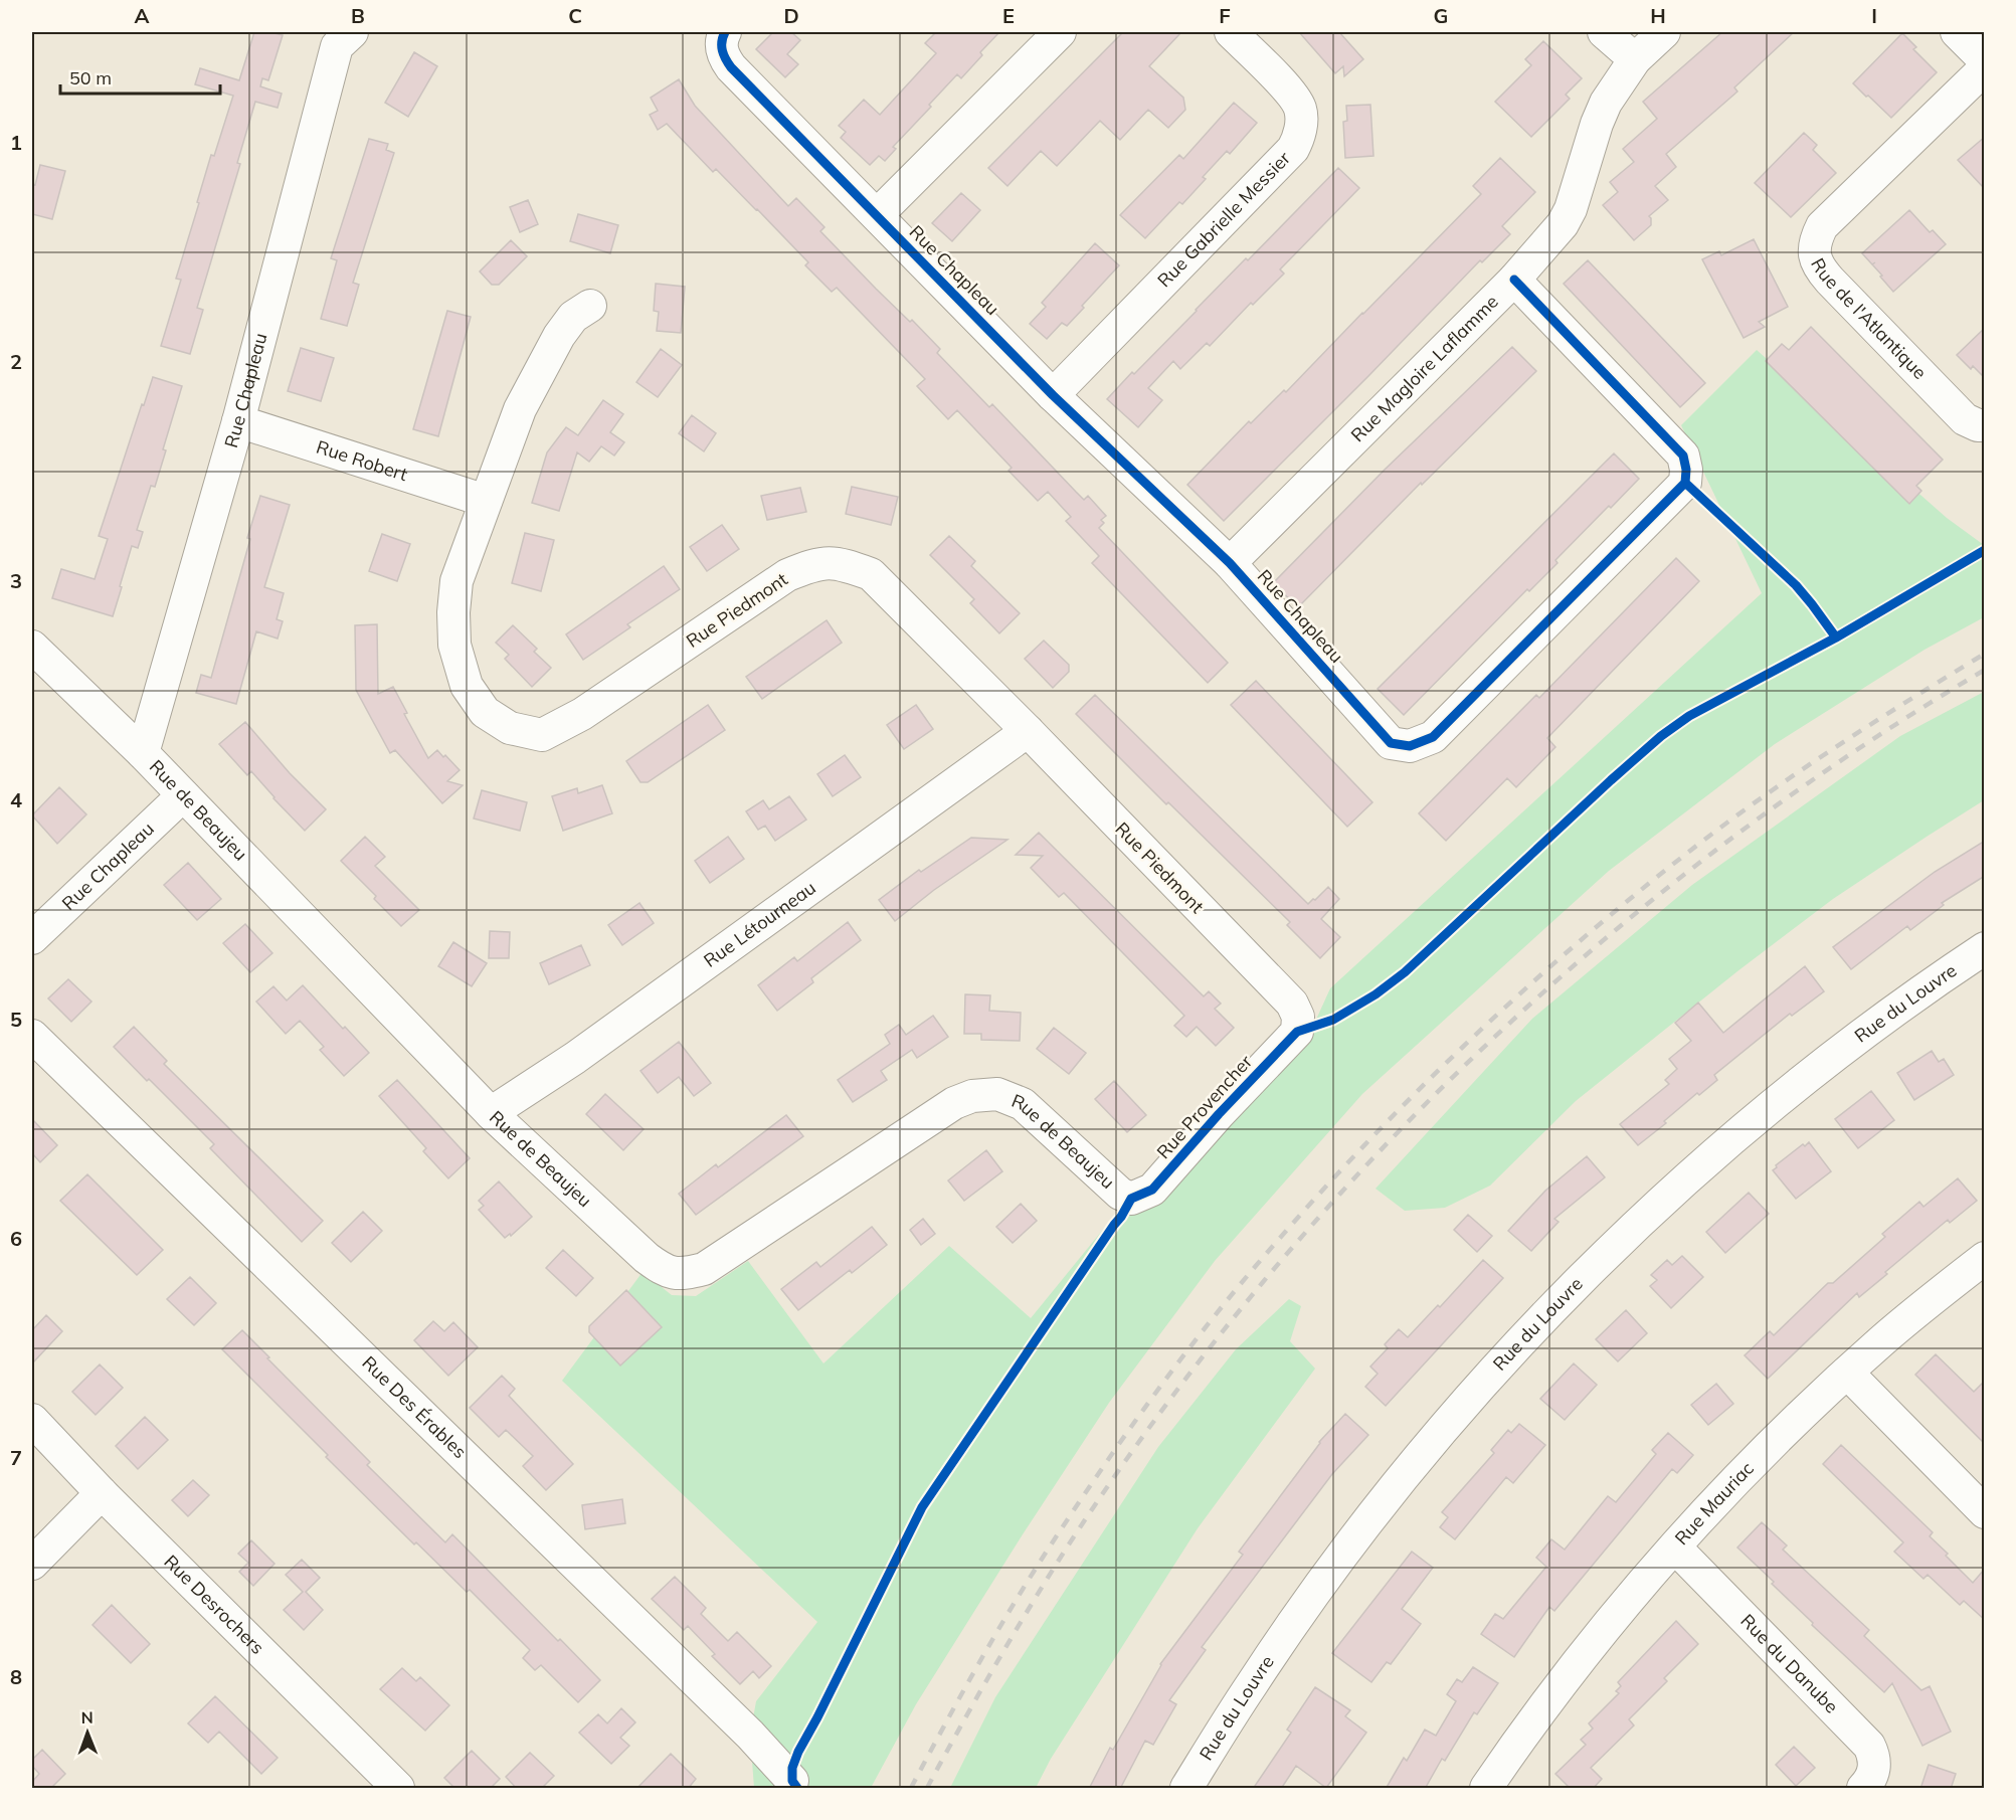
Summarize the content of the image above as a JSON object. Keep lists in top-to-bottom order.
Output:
{
  "streets": {
    "street": [
      "Rue Gabrielle Messier",
      "Rue Chapleau",
      "Rue de l'Atlantique",
      "Rue Magloire Laflamme",
      "Rue Robert",
      "Rue Piedmont",
      "Rue de Beaujeu",
      "Rue Létourneau",
      "Rue du Louvre",
      "Rue Provencher",
      "Rue Des Érables",
      "Rue Mauriac",
      "Rue Desrochers",
      "Rue du Danube"
    ]
  },
  "crossings": [
    ["Rue Gabrielle Messier", "Rue Chapleau"],
    ["Rue Chapleau", "Rue Magloire Laflamme"],
    ["Rue Chapleau", "Rue Robert"],
    ["Rue Chapleau", "Rue de Beaujeu"],
    ["Rue Robert", "Rue Piedmont"],
    ["Rue Piedmont", "Rue Létourneau"],
    ["Rue Piedmont", "Rue Provencher"],
    ["Rue de Beaujeu", "Rue Létourneau"],
    ["Rue de Beaujeu", "Rue Provencher"],
    ["Rue Mauriac", "Rue du Danube"]
  ],
  "scale_bar": "50 m",
  "north": "top",
  "grid": {
    "columns": [
      "A",
      "B",
      "C",
      "D",
      "E",
      "F",
      "G",
      "H",
      "I"
    ],
    "rows": [
      "1",
      "2",
      "3",
      "4",
      "5",
      "6",
      "7",
      "8"
    ]
  }
}
